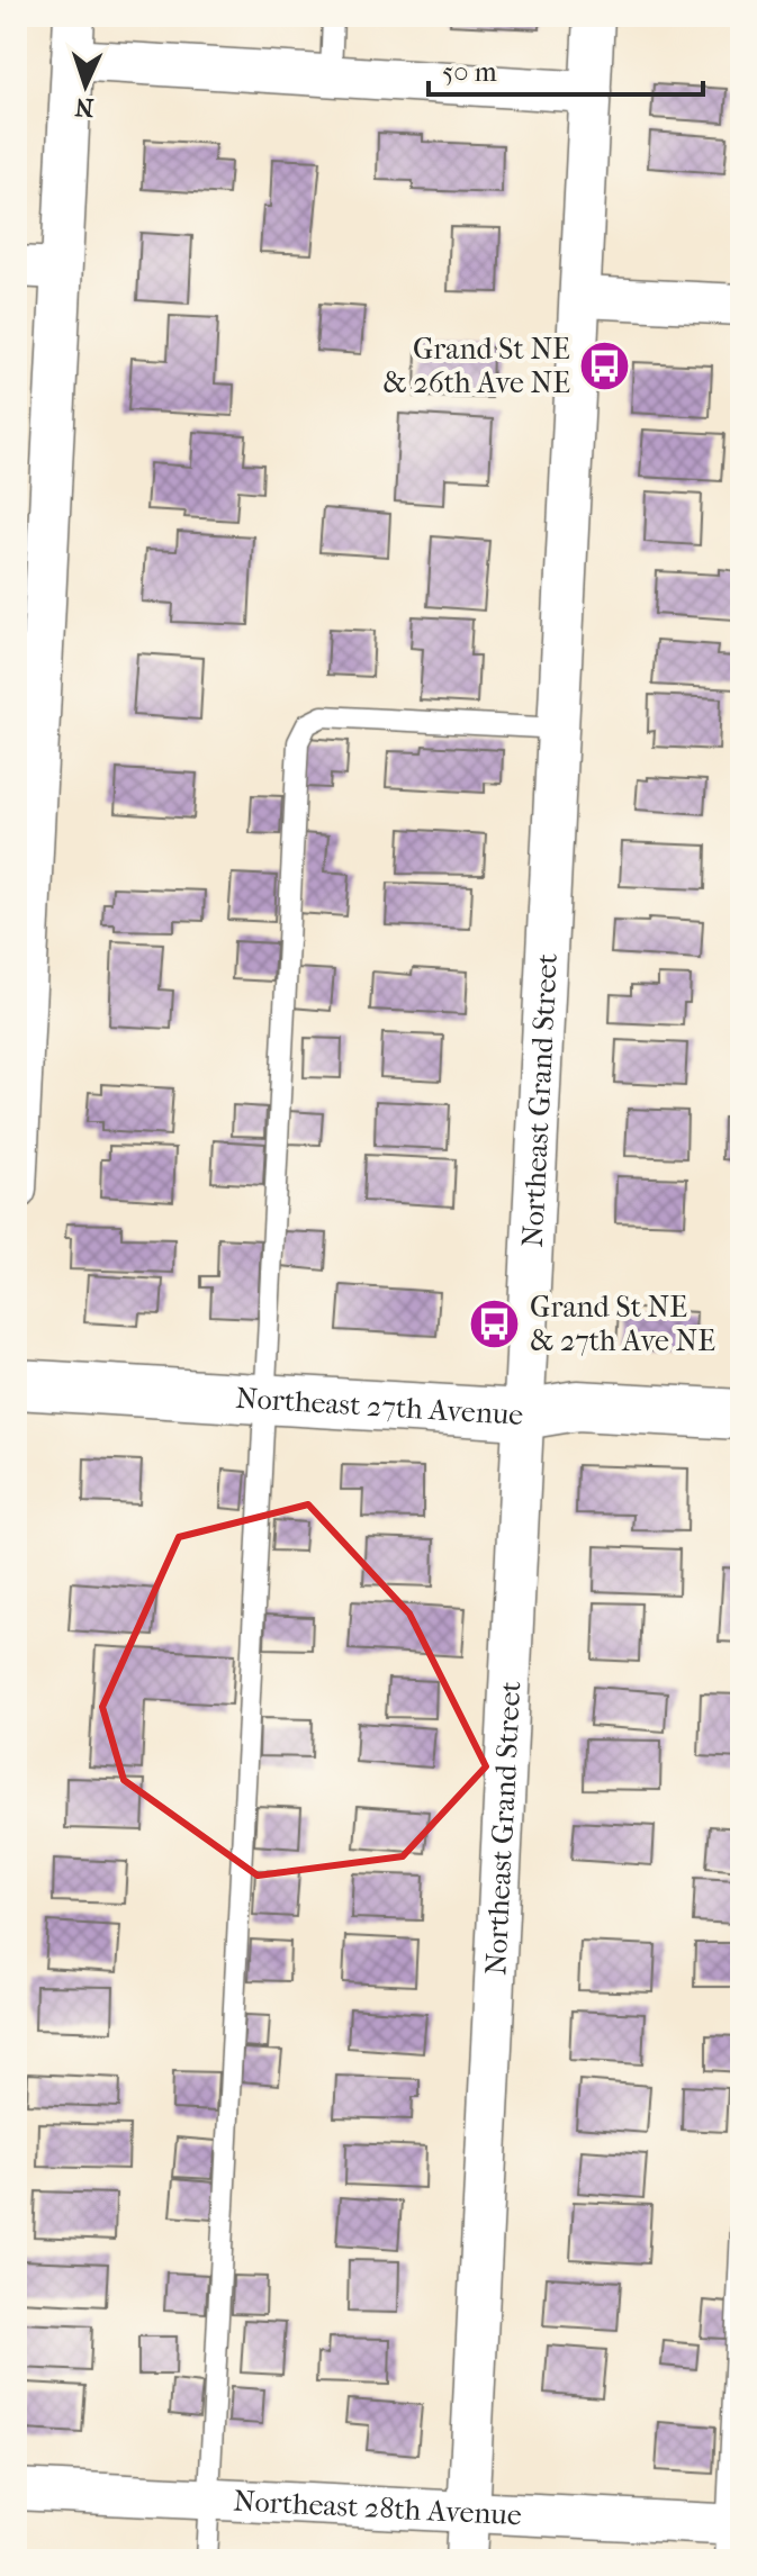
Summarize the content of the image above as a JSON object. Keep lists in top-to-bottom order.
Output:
{
  "streets": {
    "street": ["Northeast Grand Street", "Northeast 27th Avenue", "Northeast 28th Avenue"]
  },
  "crossings": [
    ["Northeast Grand Street", "Northeast 27th Avenue"],
    ["Northeast Grand Street", "Northeast 28th Avenue"]
  ],
  "places": {
    "bus stop": ["Grand St NE & 26th Ave NE", "Grand St NE & 27th Ave NE"]
  },
  "scale_bar": "50 m",
  "north": "bottom"
}
